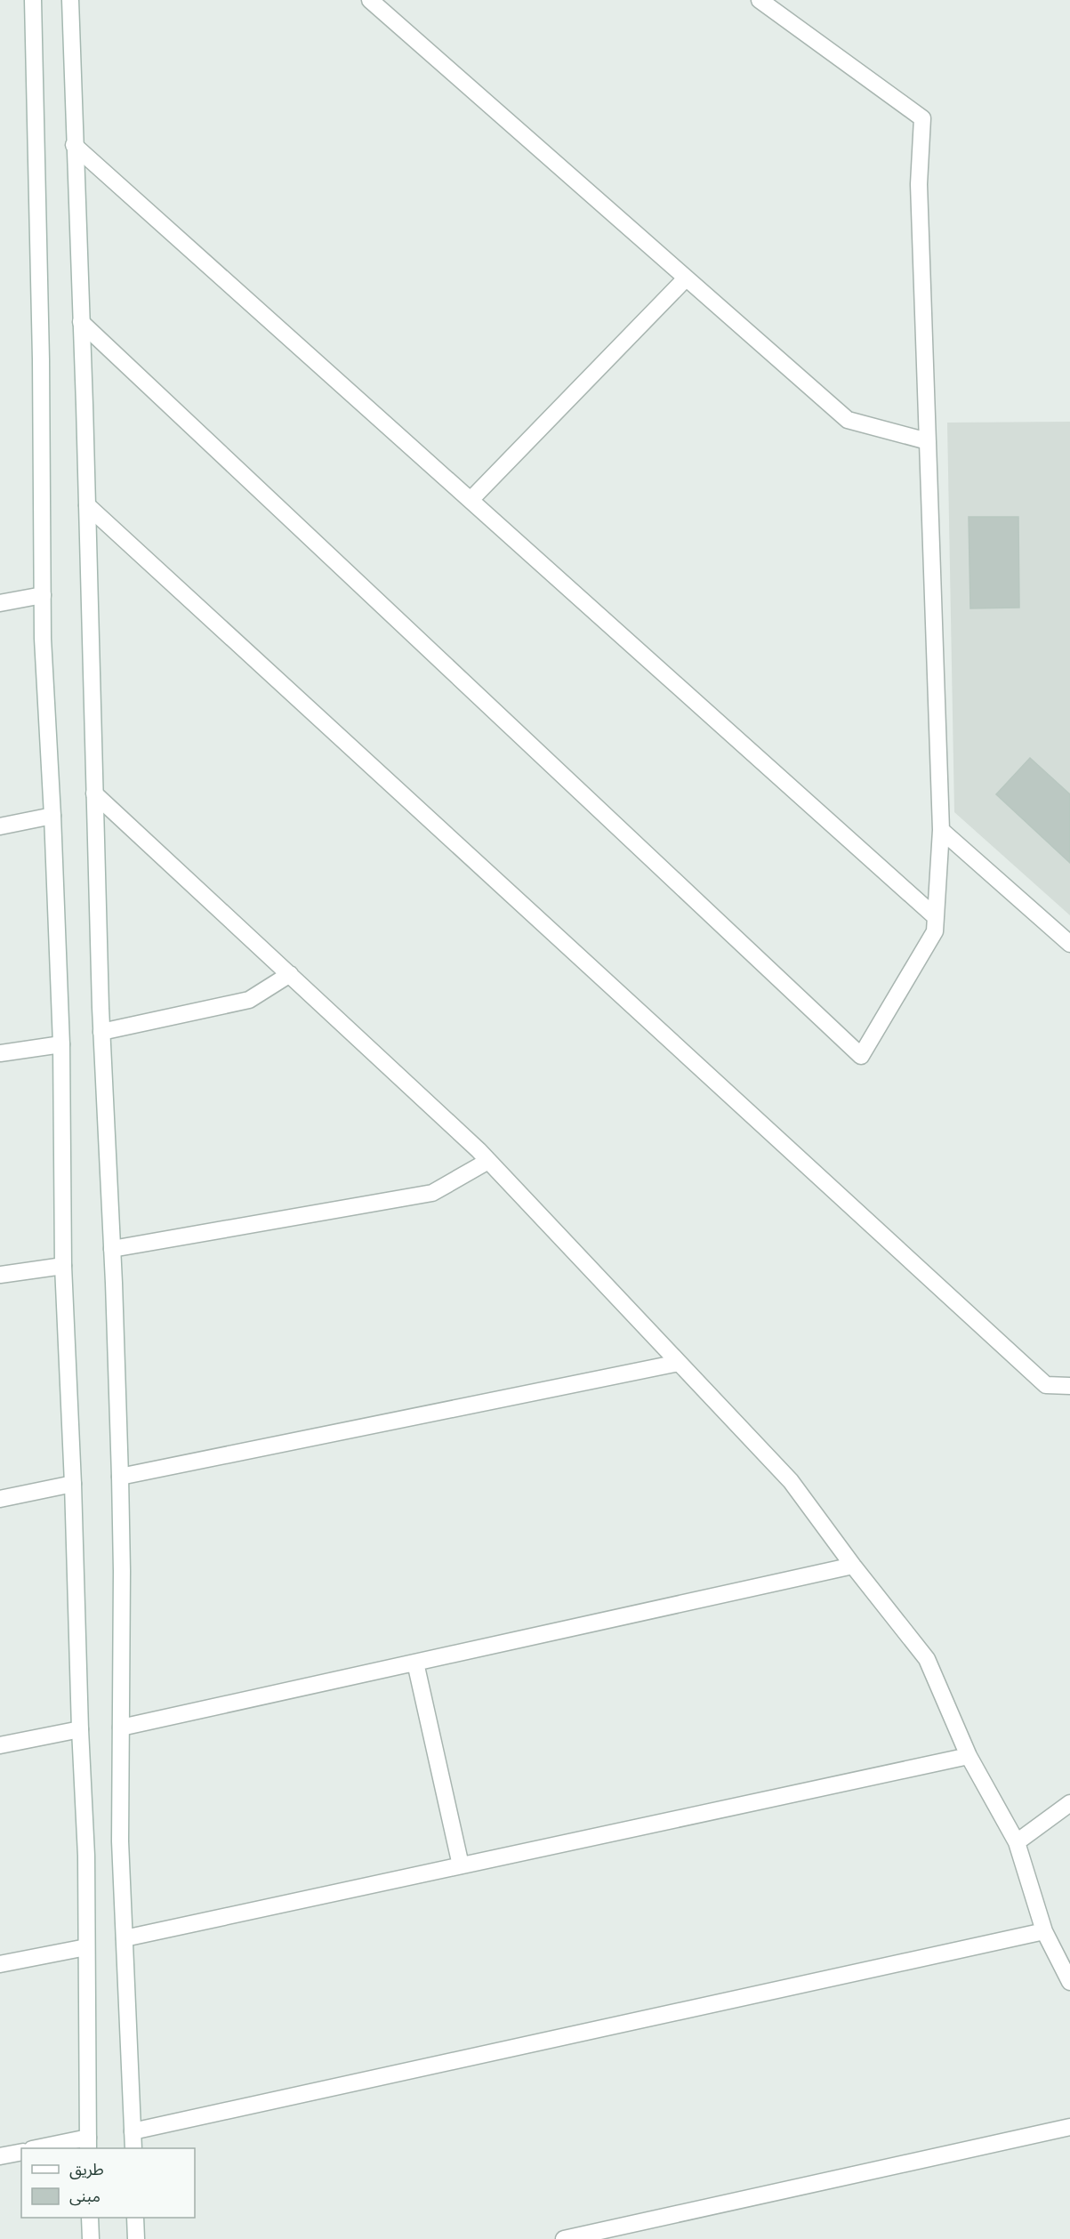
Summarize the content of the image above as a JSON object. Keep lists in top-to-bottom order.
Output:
{
  "legend": ["طريق", "مبنى"]
}
